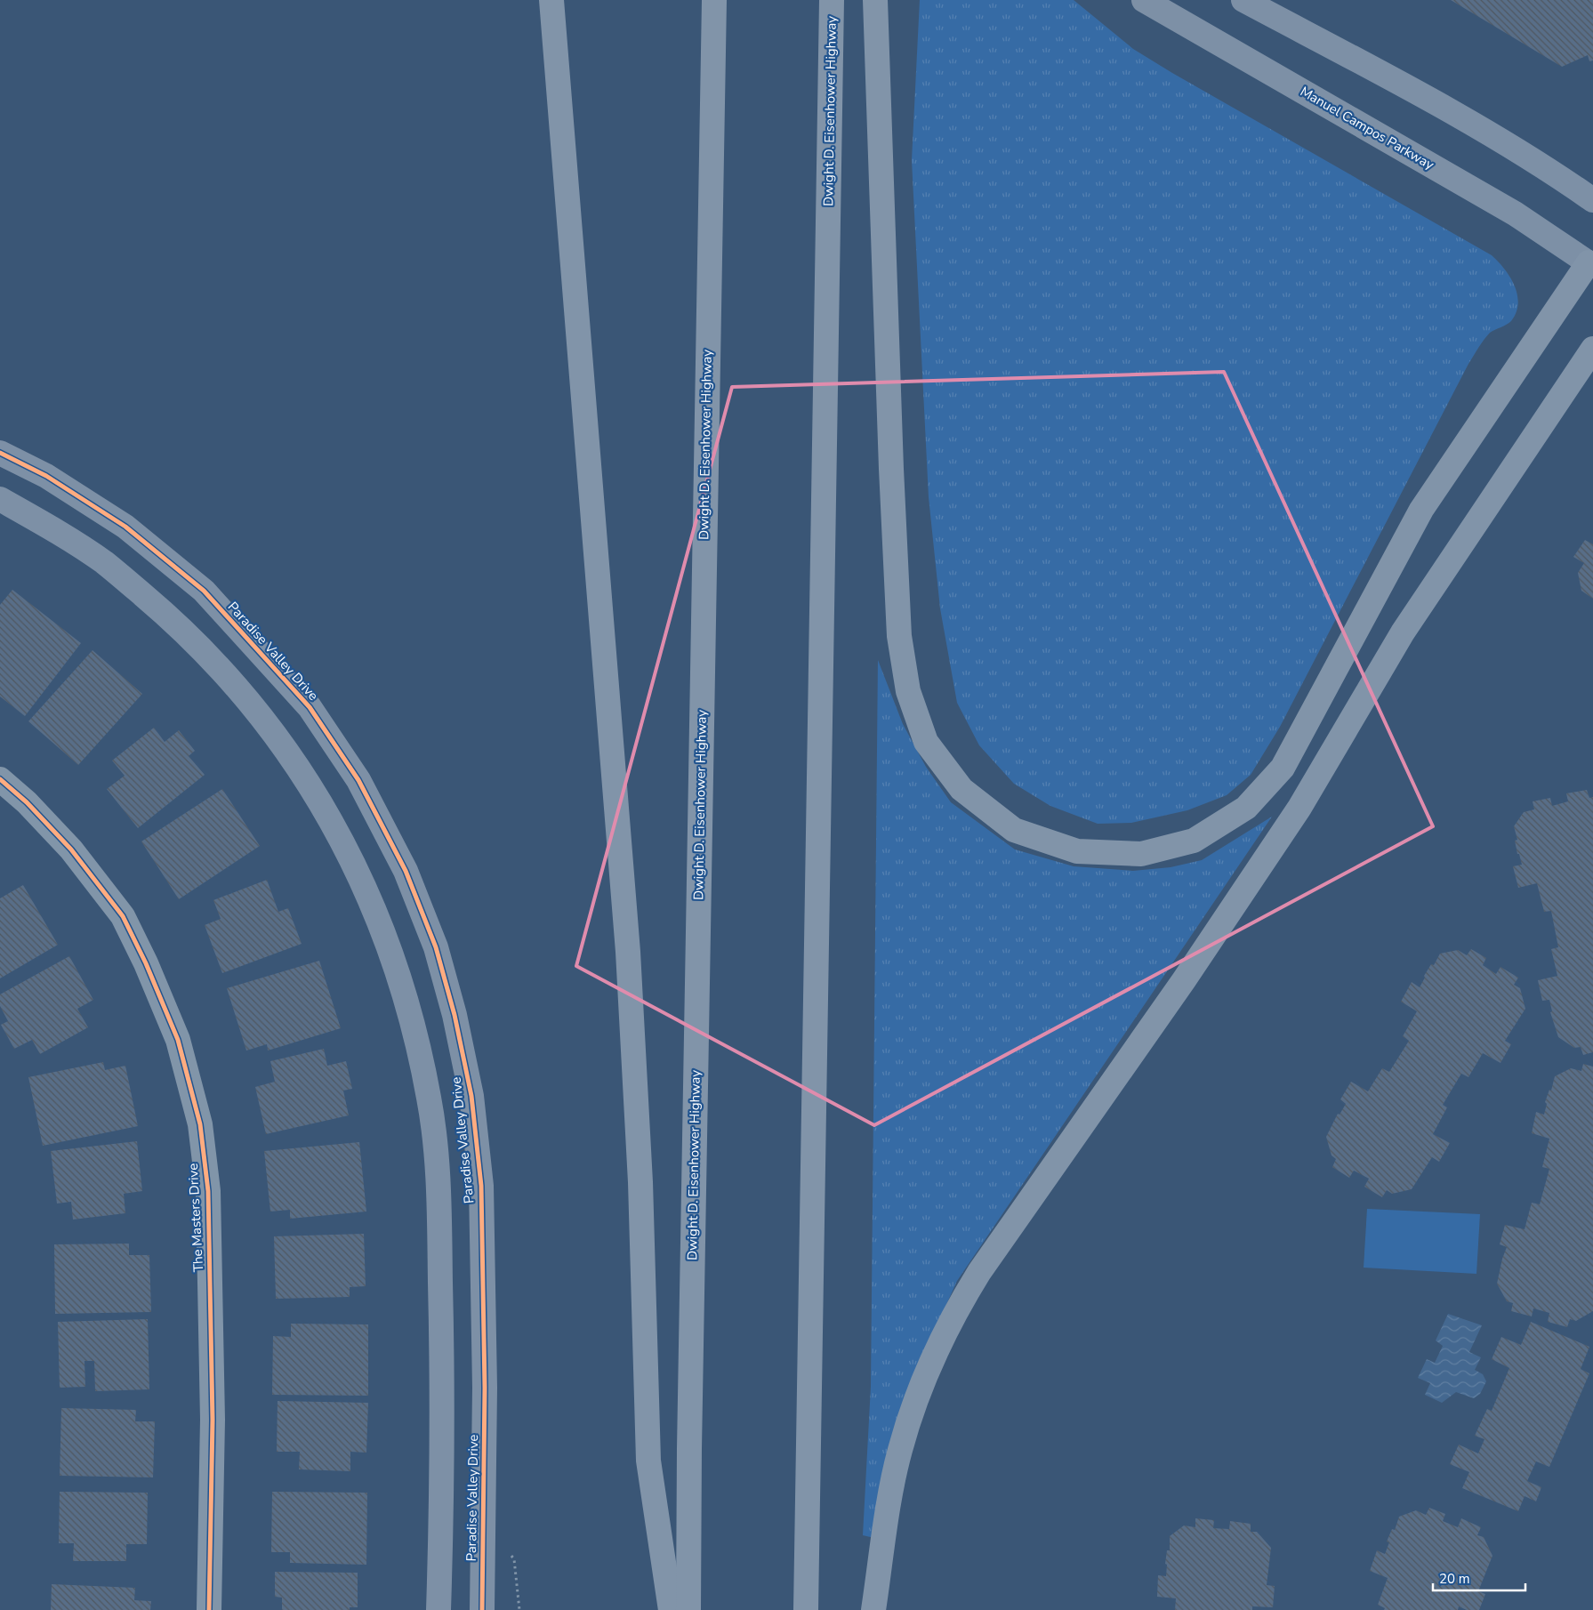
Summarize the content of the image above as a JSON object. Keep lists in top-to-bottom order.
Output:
{
  "streets": {
    "highway": ["Dwight D. Eisenhower Highway"],
    "street": ["Manuel Campos Parkway", "Paradise Valley Drive", "The Masters Drive"]
  },
  "scale_bar": "20 m"
}
